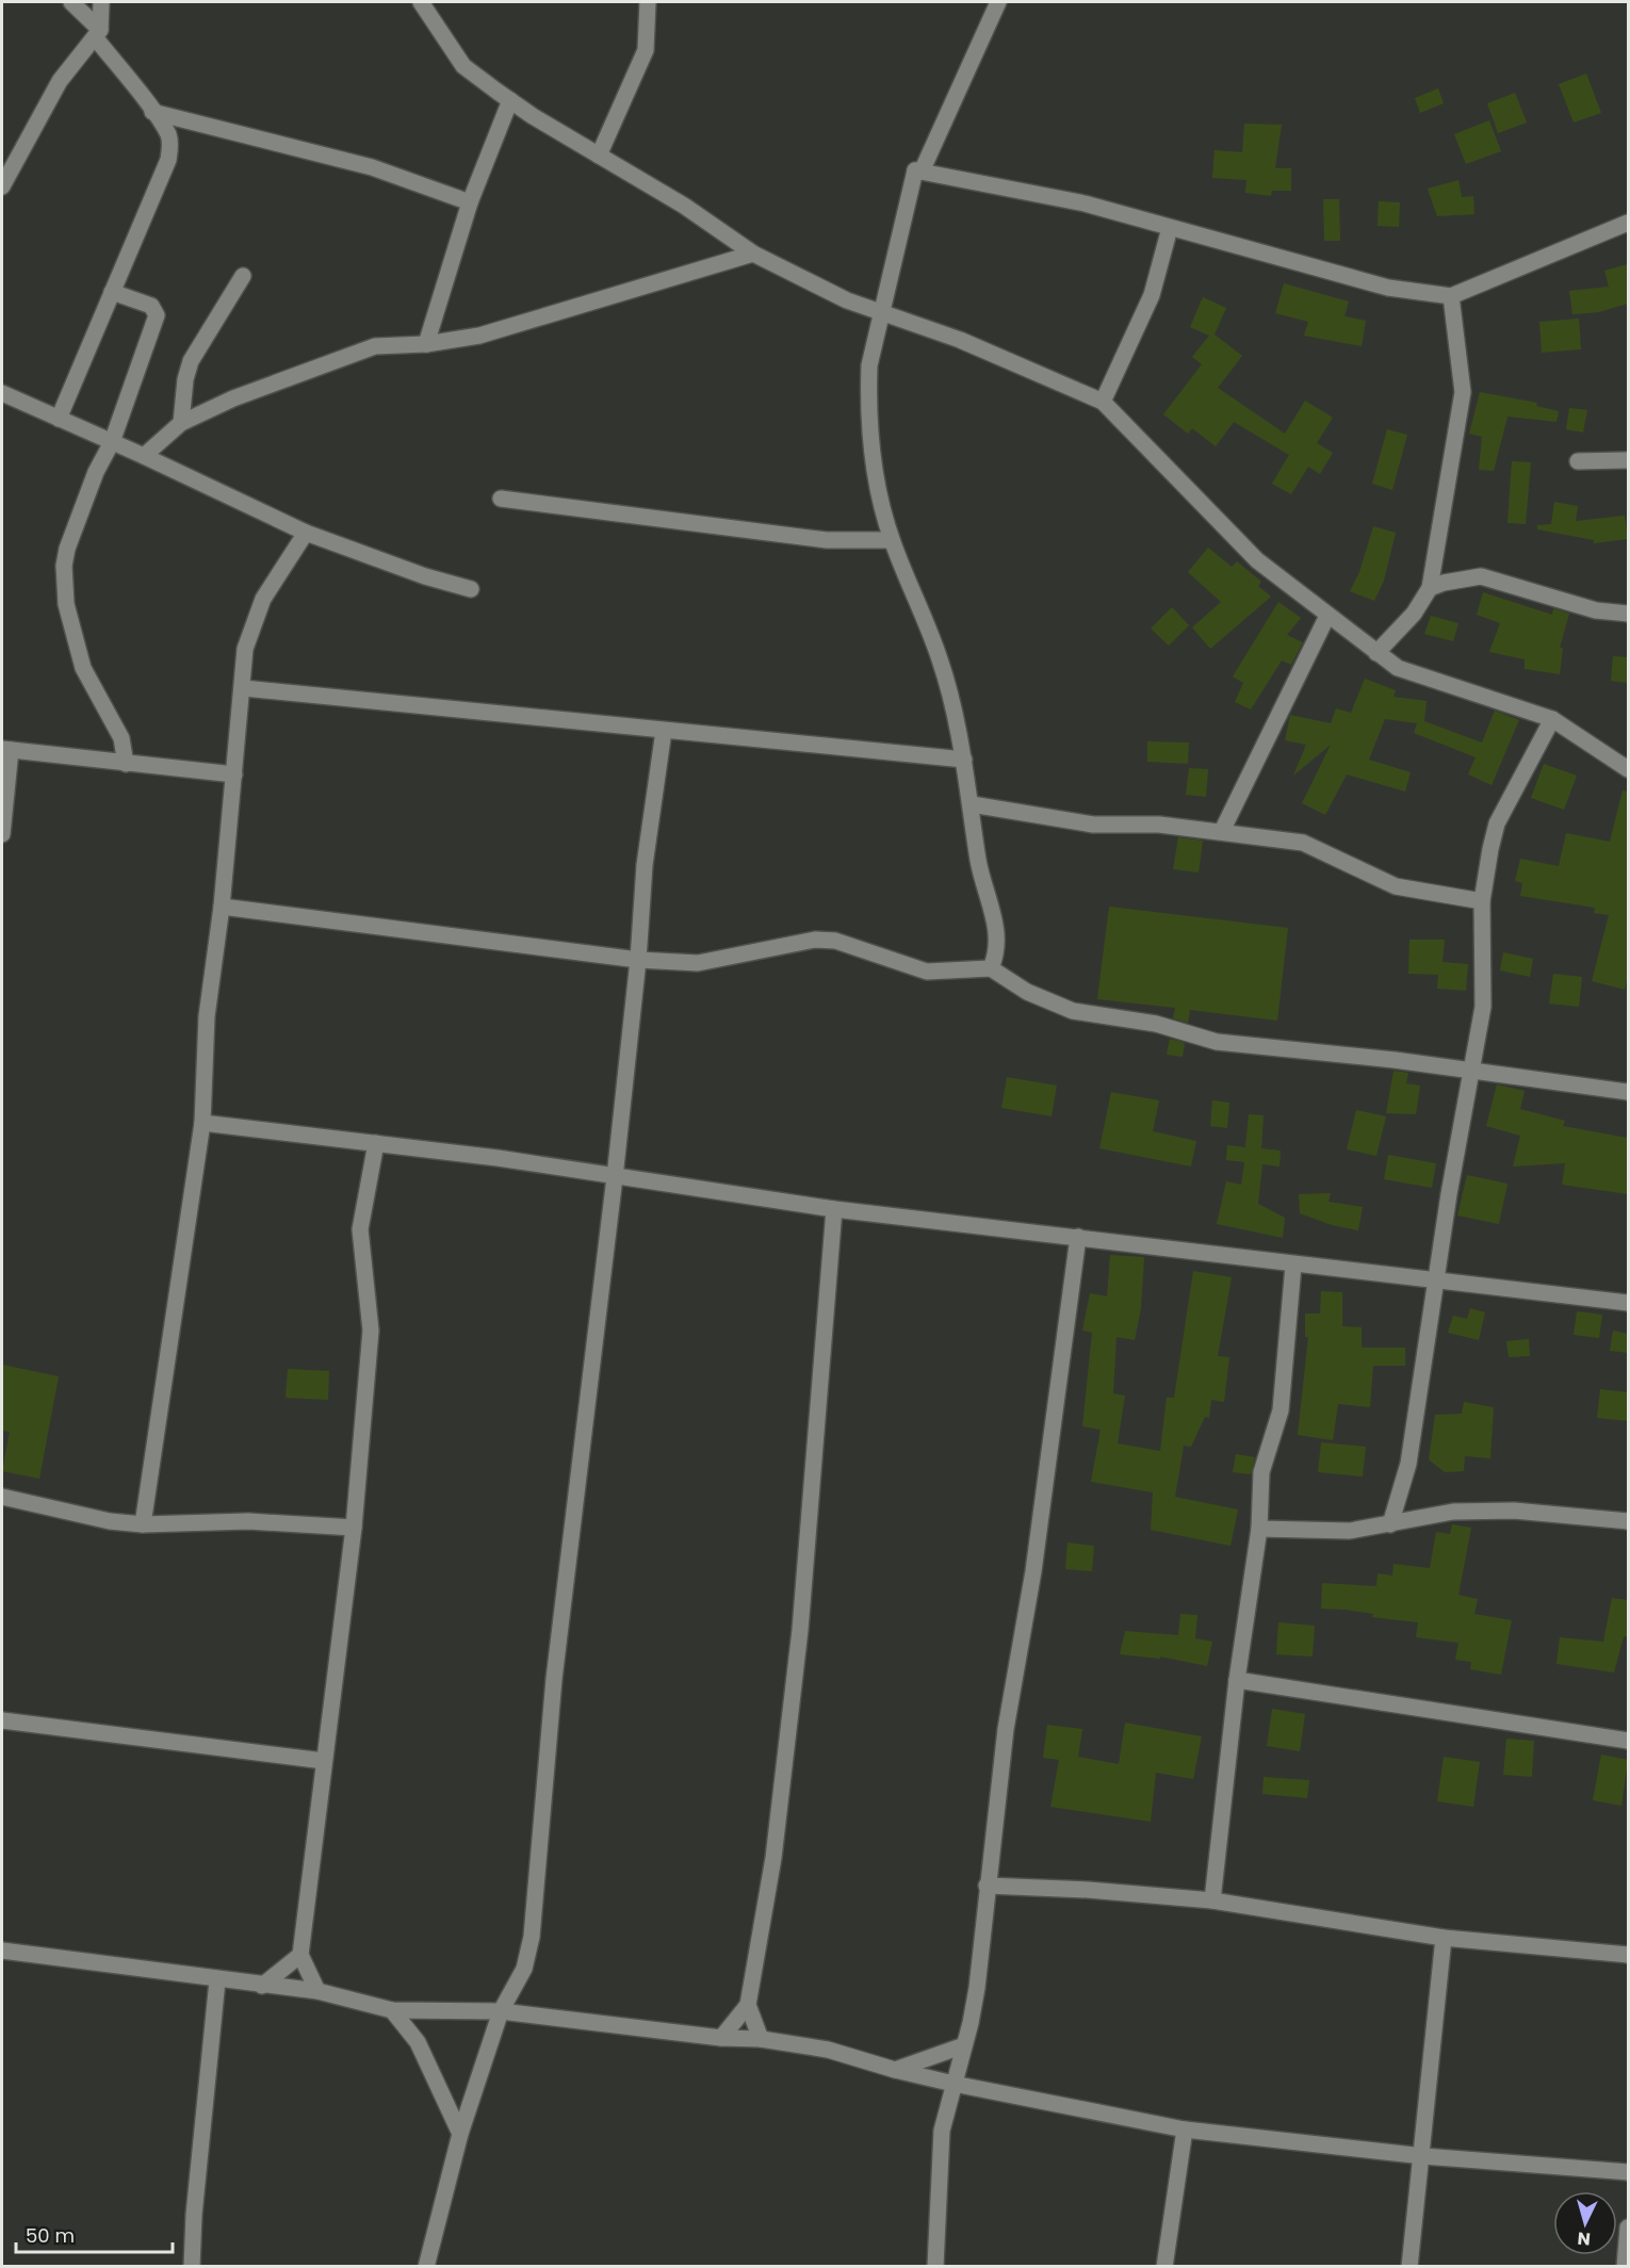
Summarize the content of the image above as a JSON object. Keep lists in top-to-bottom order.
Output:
{
  "scale_bar": "50 m",
  "north": "bottom"
}
